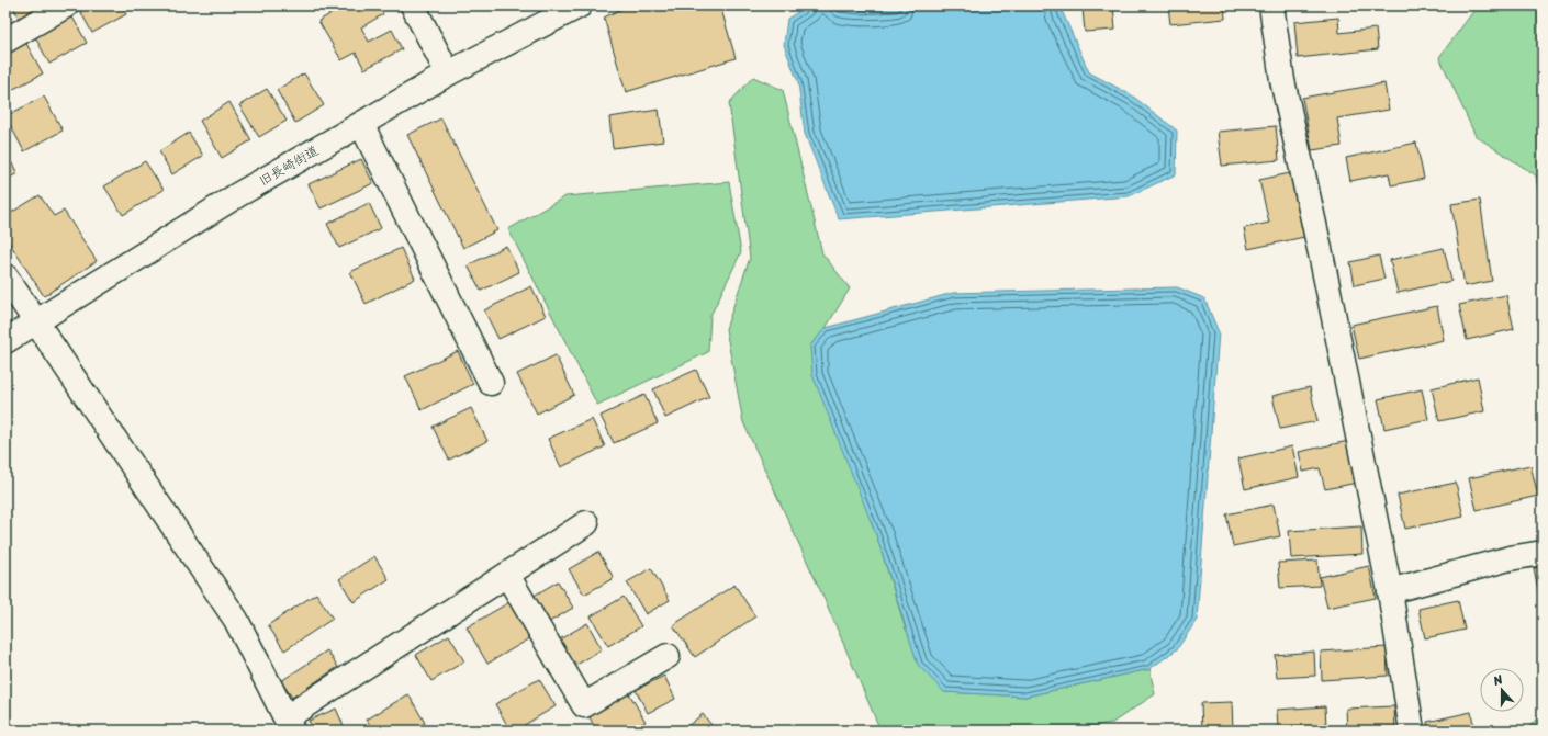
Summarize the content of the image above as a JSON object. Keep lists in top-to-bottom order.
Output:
{
  "streets": {
    "street": ["旧長崎街道"]
  },
  "north": "top"
}
